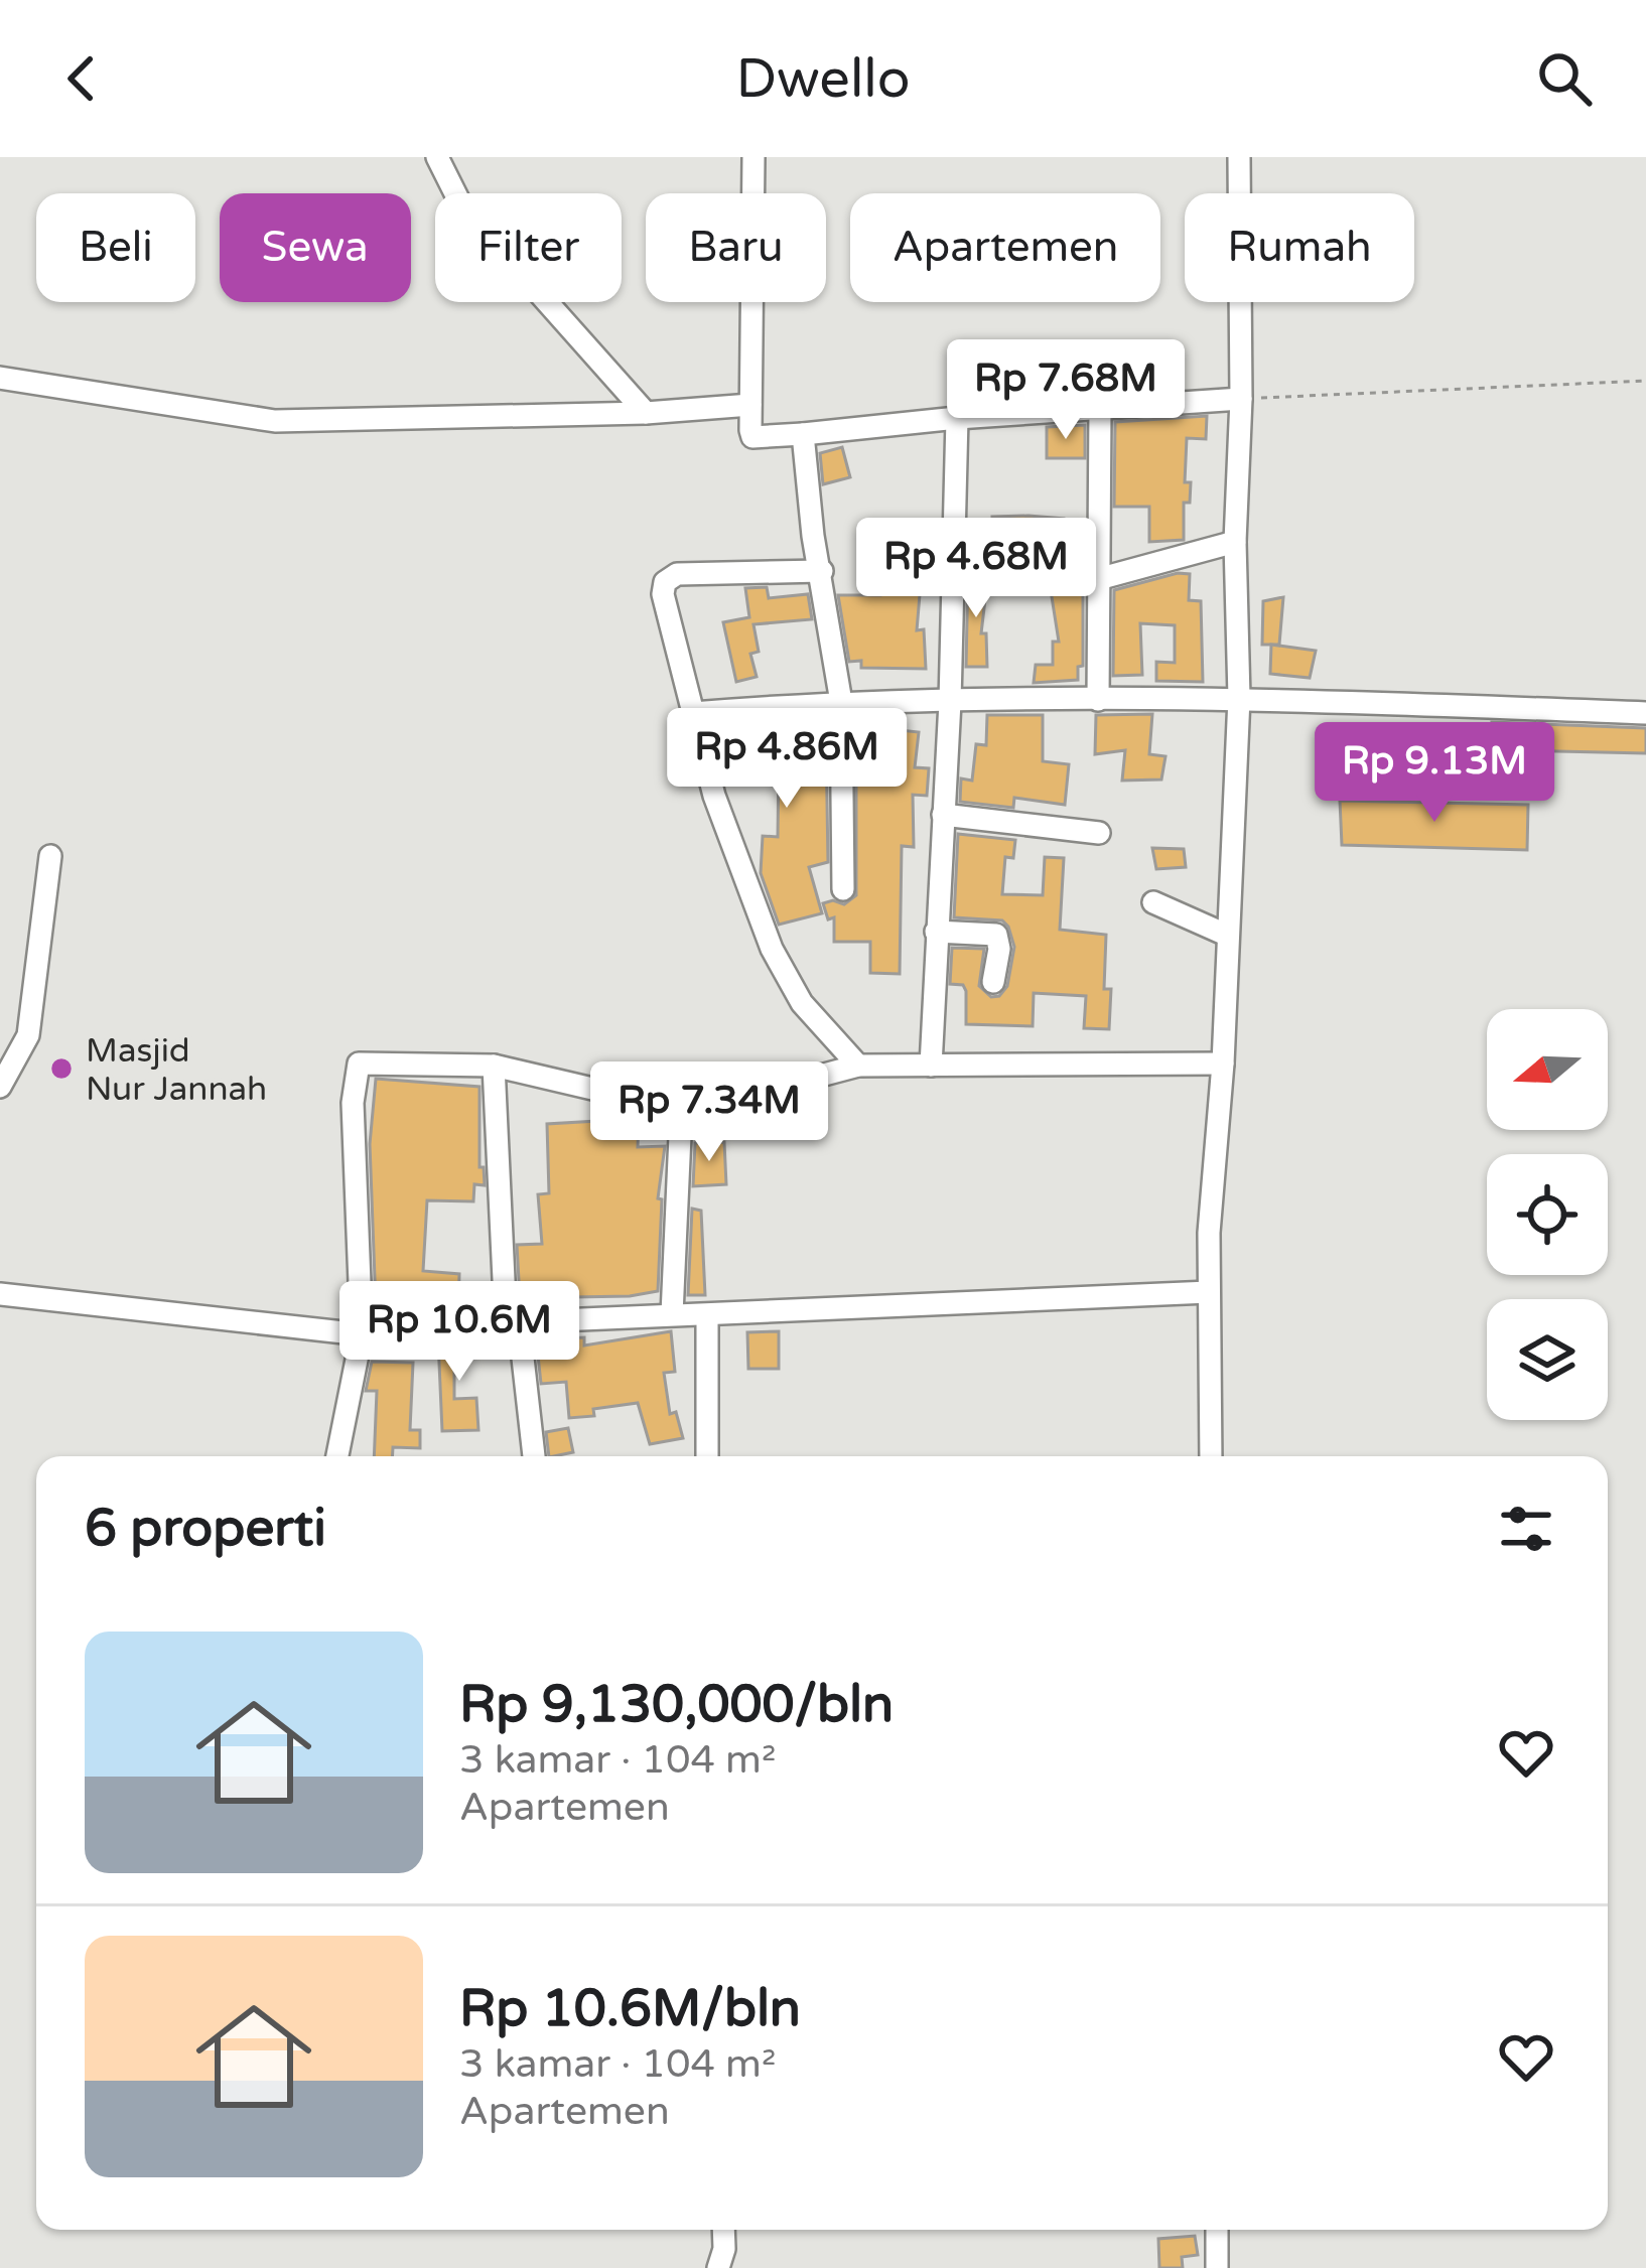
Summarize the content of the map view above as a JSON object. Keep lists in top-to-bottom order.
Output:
{
  "places": ["Masjid Nur Jannah"],
  "north": "left",
  "page": {
    "header": "Dwello",
    "chip": [
      "Beli",
      "Sewa",
      "Filter",
      "Baru",
      "Apartemen",
      "Rumah"
    ],
    "price": [
      "Rp 7.68M",
      "Rp 4.68M",
      "Rp 4.86M",
      "Rp 9.13M",
      "Rp 7.34M",
      "Rp 10.6M"
    ],
    "heading": "6 properti",
    "list": [
      {
        "name": "Rp 9,130,000/bln",
        "note": "3 kamar · 104 m² · Apartemen"
      },
      {
        "name": "Rp 10.6M/bln",
        "note": "3 kamar · 104 m² · Apartemen"
      }
    ]
  }
}
